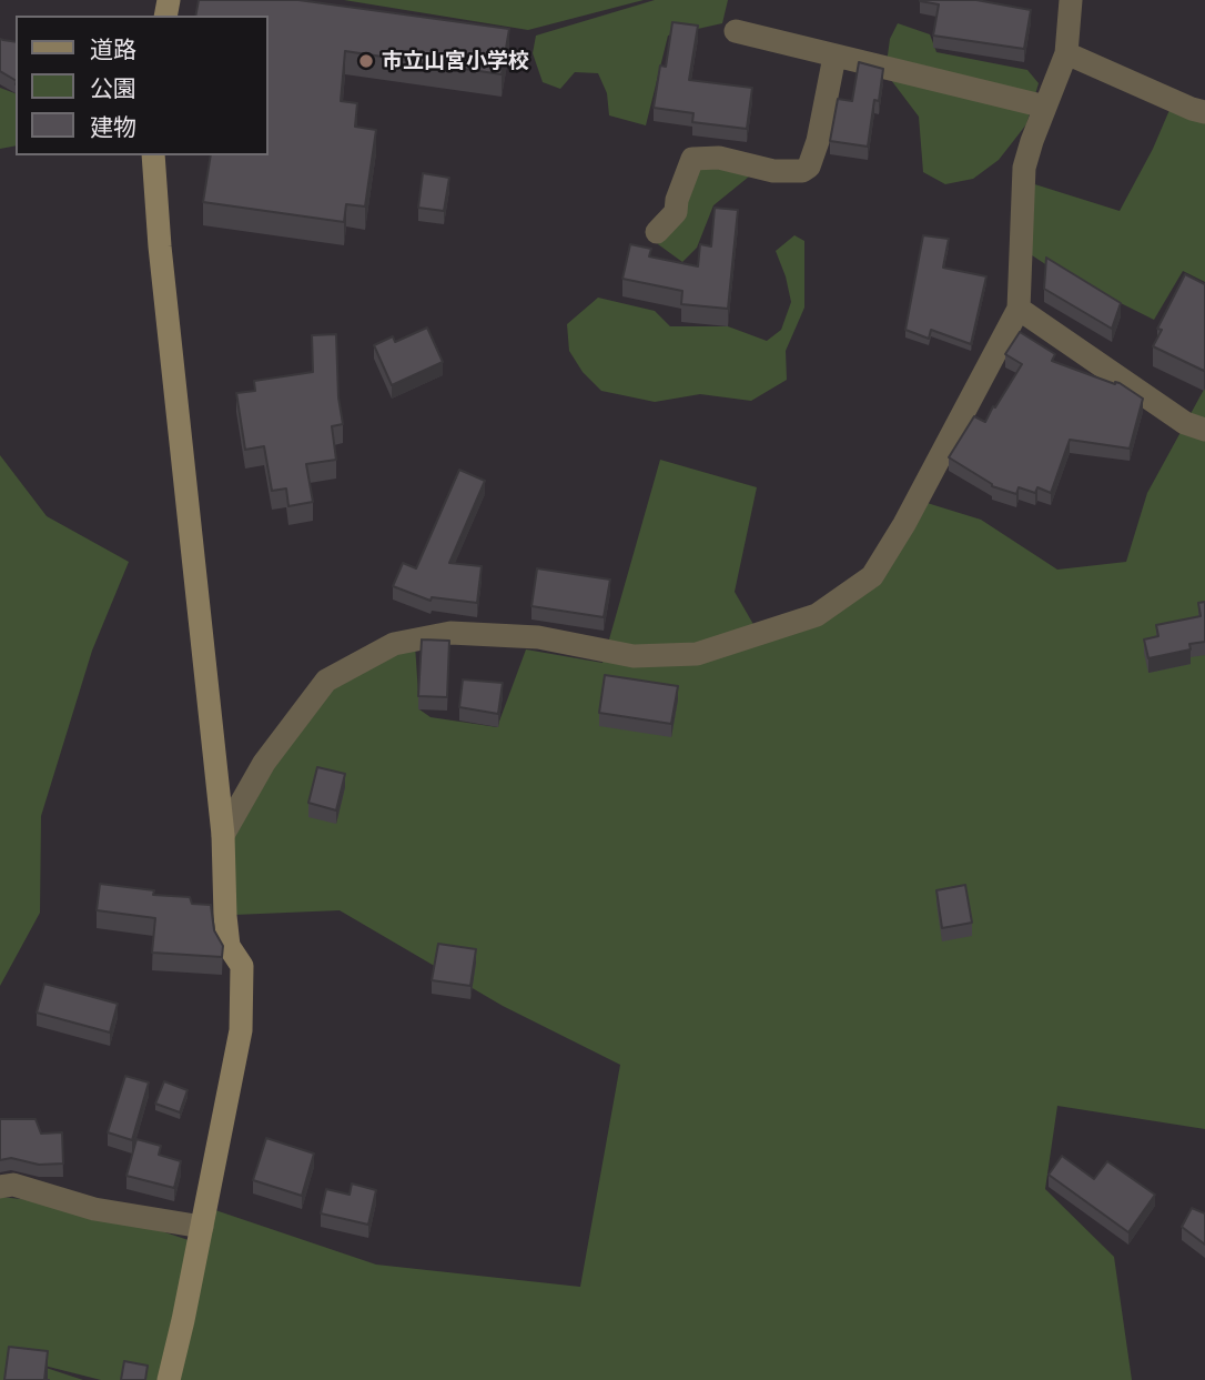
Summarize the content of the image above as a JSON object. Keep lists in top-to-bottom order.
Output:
{
  "places": ["市立山宮小学校"],
  "legend": ["道路", "公園", "建物"]
}
